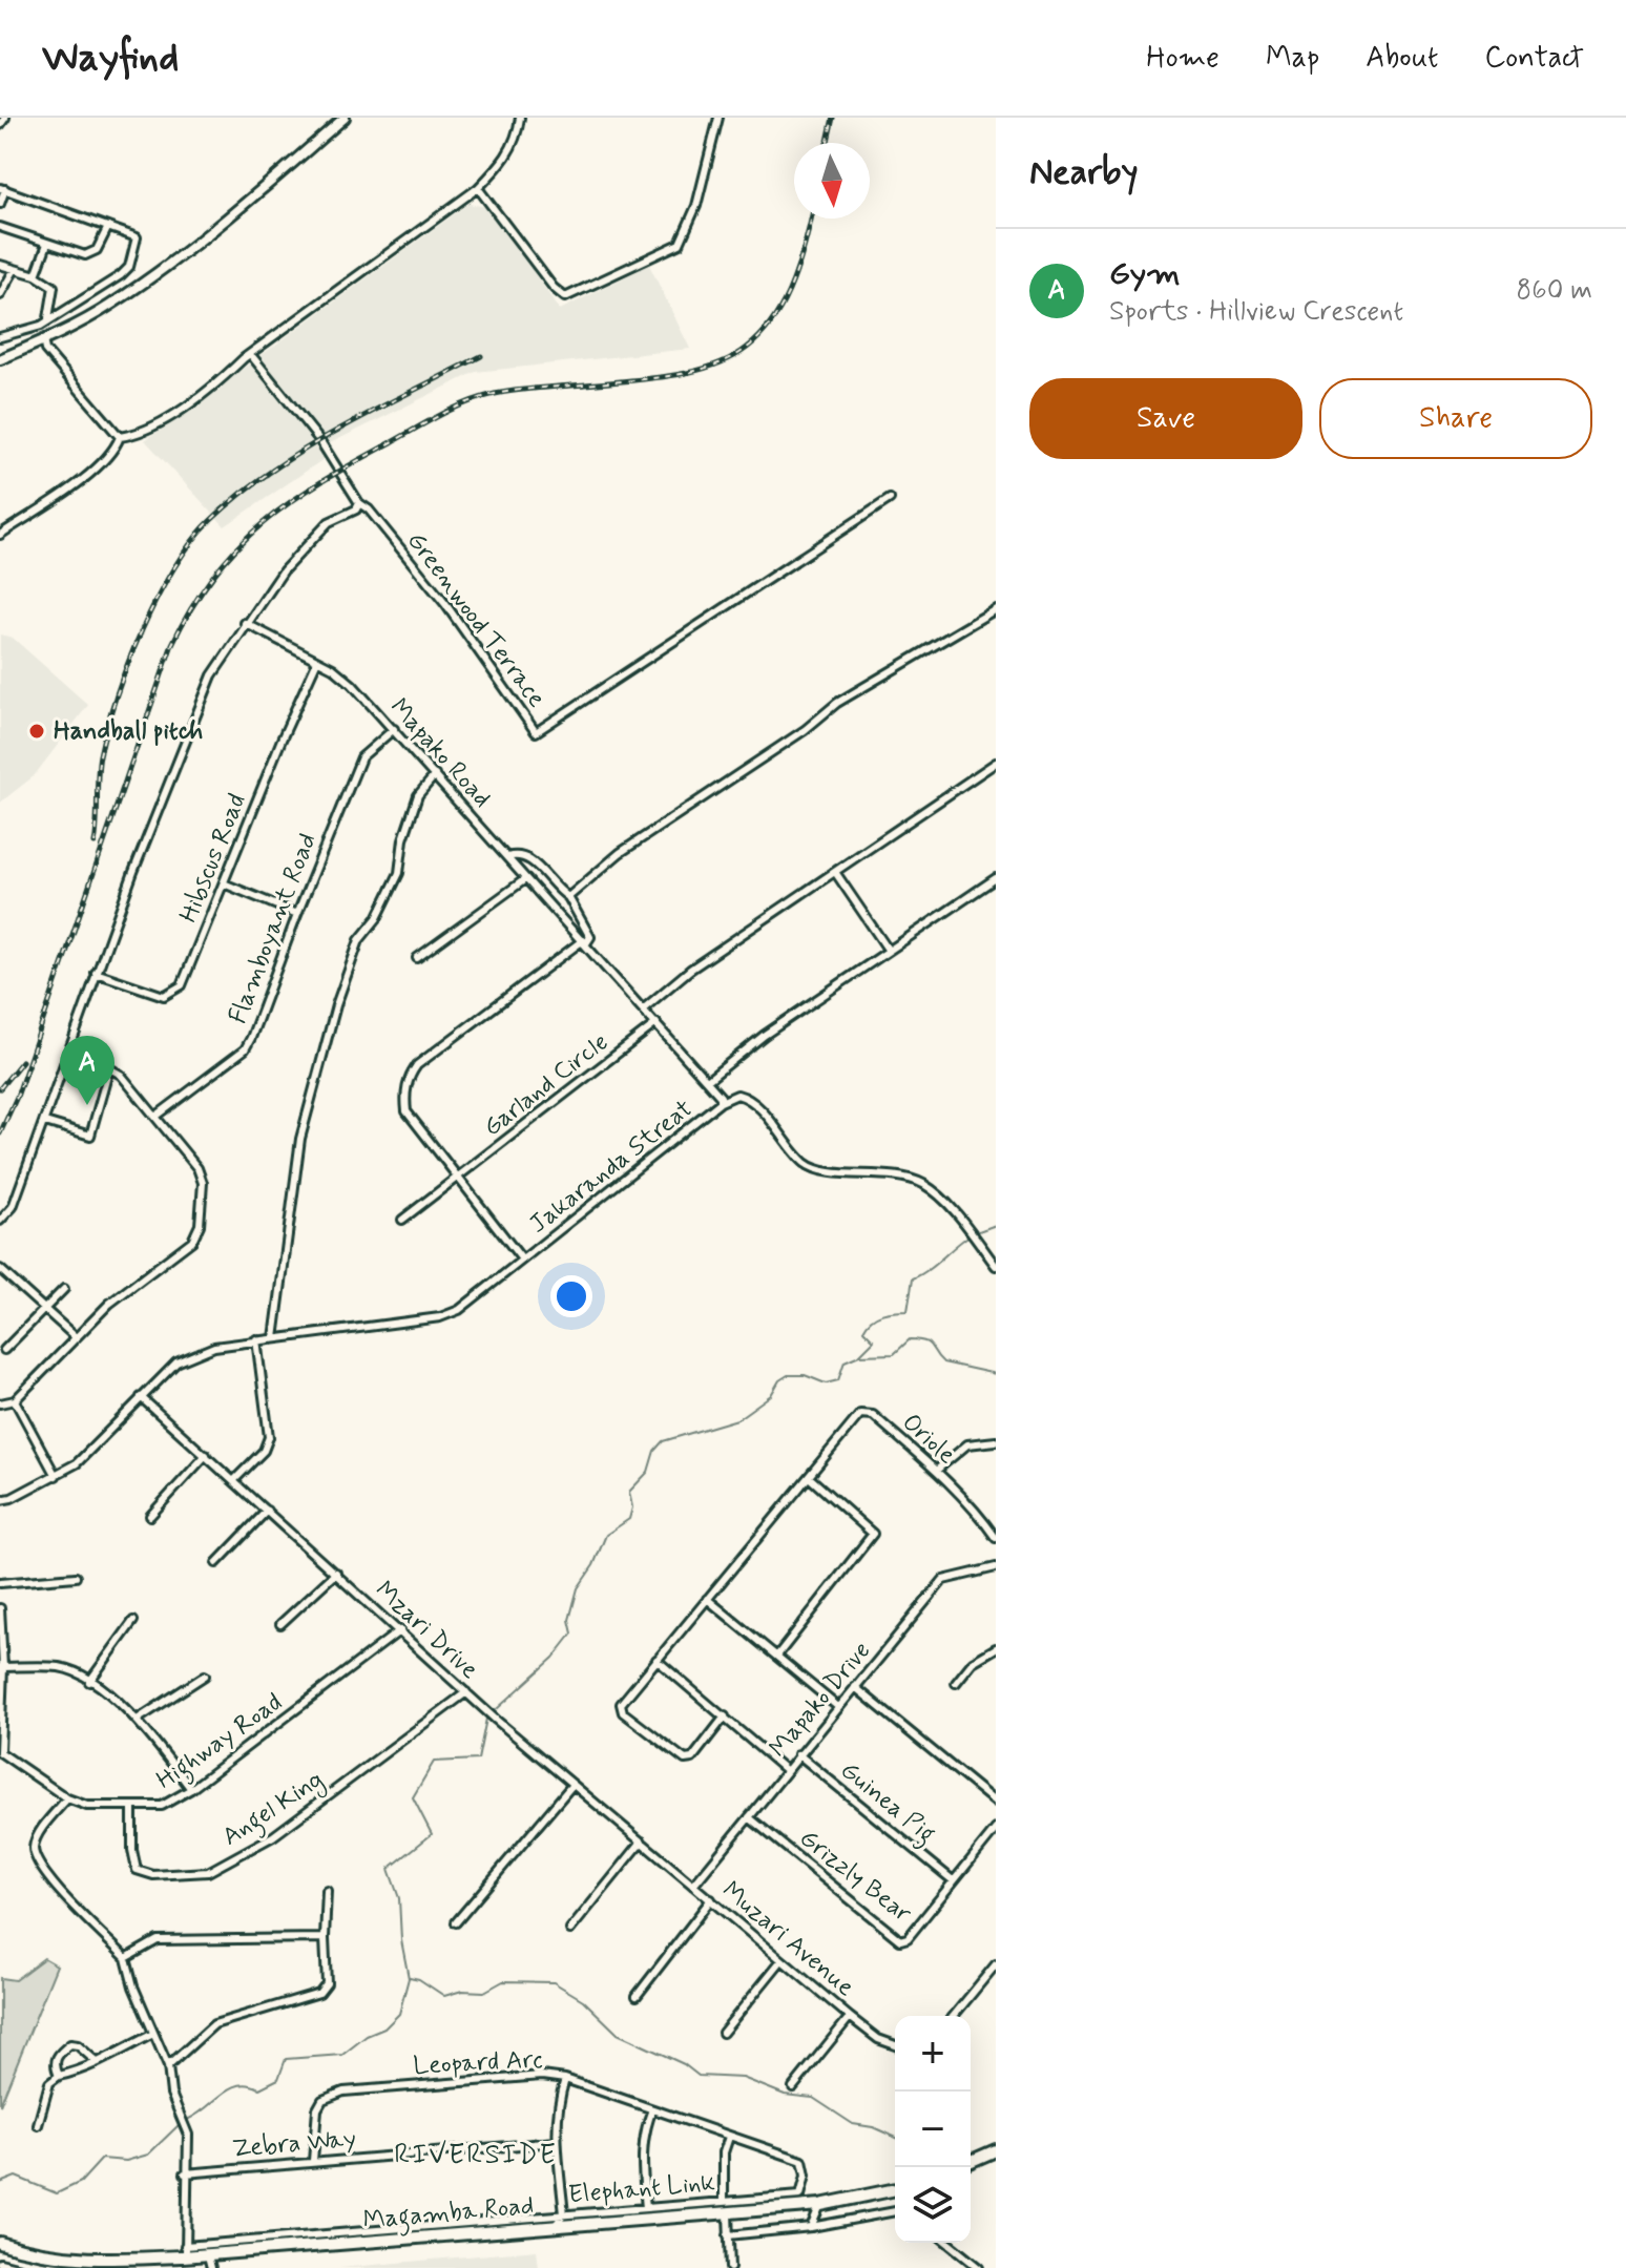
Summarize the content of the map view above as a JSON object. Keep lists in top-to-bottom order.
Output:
{
  "streets": {
    "highway": ["Magamba Road"],
    "street": [
      "Greenwood Terrace",
      "Mapako Road",
      "Hibscus Road",
      "Flamboyant Road",
      "Garland Circle",
      "Jakaranda Streat",
      "Oriole",
      "Mzari Drive",
      "Mapako Drive",
      "Highway Road",
      "Guinea Pig",
      "Angel King",
      "Grizzly Bear",
      "Muzari Avenue",
      "Leopard Arc",
      "Zebra Way",
      "Elephant Link"
    ]
  },
  "crossings": [
    ["Mapako Road", "Hibscus Road"],
    ["Mapako Road", "Flamboyant Road"],
    ["Mapako Road", "Garland Circle"],
    ["Mapako Road", "Jakaranda Streat"],
    ["Jakaranda Streat", "Mzari Drive"],
    ["Mzari Drive", "Mapako Drive"],
    ["Mzari Drive", "Highway Road"],
    ["Mzari Drive", "Angel King"],
    ["Mzari Drive", "Muzari Avenue"],
    ["Mapako Drive", "Guinea Pig"],
    ["Mapako Drive", "Grizzly Bear"],
    ["Mapako Drive", "Muzari Avenue"],
    ["Highway Road", "Angel King"],
    ["Guinea Pig", "Grizzly Bear"],
    ["Leopard Arc", "Zebra Way"],
    ["Leopard Arc", "Elephant Link"],
    ["Elephant Link", "Magamba Road"]
  ],
  "districts": ["RIVERSIDE"],
  "places": ["Handball pitch"],
  "north": "bottom",
  "page": {
    "header": "Wayfind",
    "nav": [
      "Home",
      "Map",
      "About",
      "Contact"
    ],
    "heading": "Nearby",
    "list": [
      {
        "mark": "A",
        "name": "Gym",
        "note": "Sports · Hillview Crescent",
        "value": "860 m"
      }
    ],
    "buttons": ["Save", "Share"],
    "pins": "A",
    "map_buttons": ["+", "−"]
  }
}
